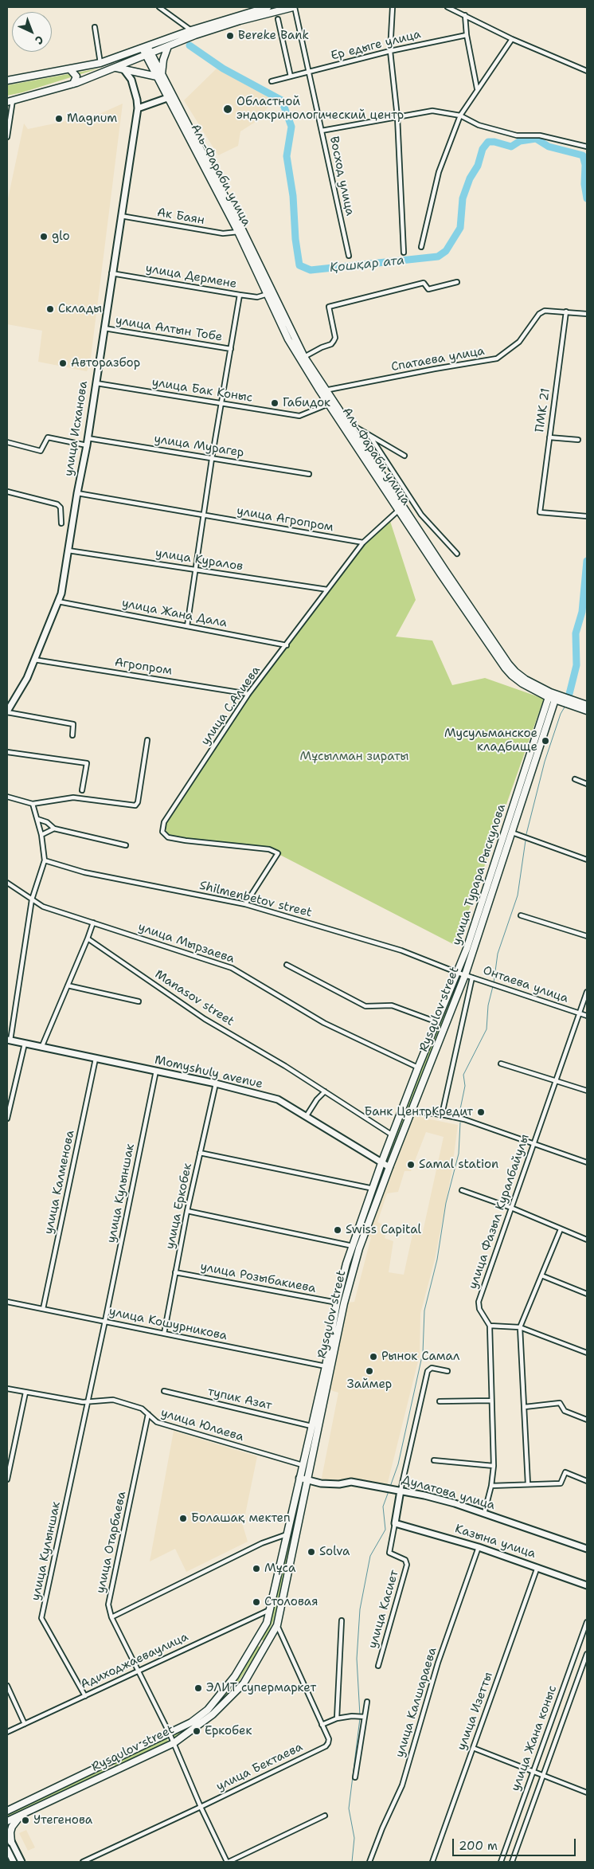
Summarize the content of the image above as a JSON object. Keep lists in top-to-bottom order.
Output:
{
  "streets": {
    "main road": [
      "Аль-Фараби улица",
      "улица Исханова",
      "улица Турара Рыскулова",
      "Rysqulov street",
      "Momyshuly avenue",
      "Дулатова улица",
      "Казына улица"
    ],
    "street": [
      "Ер едыге улица",
      "Восход улица",
      "Ак Баян",
      "улица Дермене",
      "улица Алтын Тобе",
      "Спатаева улица",
      "улица Бак Коныс",
      "ПМК 21",
      "улица Мурагер",
      "улица Агропром",
      "улица Куралов",
      "улица Жана Дала",
      "Агропром",
      "улица С.Алиева",
      "Shilmenbetov street",
      "улица Мырзаева",
      "Онтаева улица",
      "Manasov street",
      "улица Калменова",
      "улица Кулыншак",
      "улица Еркобек",
      "улица Фазыл Куралбайулы",
      "улица Розыбакиева",
      "улица Кошурникова",
      "тупик Азат",
      "улица Юлаева",
      "улица Отарбаева",
      "улица Касиет",
      "Адиходжаеваулица",
      "улица Калшараева",
      "улица Изетты",
      "улица Жана коныс",
      "улица Бектаева"
    ]
  },
  "crossings": [
    ["Ер едыге улица", "Восход улица"],
    ["Аль-Фараби улица", "Ак Баян"],
    ["Аль-Фараби улица", "улица Дермене"],
    ["Аль-Фараби улица", "Спатаева улица"],
    ["Аль-Фараби улица", "улица Бак Коныс"],
    ["Аль-Фараби улица", "улица С.Алиева"],
    ["Аль-Фараби улица", "улица Турара Рыскулова"],
    ["Аль-Фараби улица", "Rysqulov street"],
    ["Ак Баян", "улица Исханова"],
    ["улица Дермене", "улица Исханова"],
    ["улица Алтын Тобе", "улица Исханова"],
    ["Спатаева улица", "ПМК 21"],
    ["улица Бак Коныс", "улица Исханова"],
    ["улица Исханова", "улица Мурагер"],
    ["улица Исханова", "улица Агропром"],
    ["улица Исханова", "улица Куралов"],
    ["улица Исханова", "улица Жана Дала"],
    ["улица Исханова", "Агропром"],
    ["улица Агропром", "улица С.Алиева"],
    ["улица Куралов", "улица С.Алиева"],
    ["улица Жана Дала", "улица С.Алиева"],
    ["Агропром", "улица С.Алиева"],
    ["улица С.Алиева", "Shilmenbetov street"],
    ["улица Турара Рыскулова", "Shilmenbetov street"],
    ["улица Турара Рыскулова", "улица Мырзаева"],
    ["улица Турара Рыскулова", "Онтаева улица"],
    ["улица Турара Рыскулова", "Rysqulov street"],
    ["Shilmenbetov street", "Онтаева улица"],
    ["Онтаева улица", "Rysqulov street"],
    ["Онтаева улица", "улица Фазыл Куралбайулы"],
    ["Manasov street", "Rysqulov street"],
    ["Rysqulov street", "Momyshuly avenue"],
    ["Rysqulov street", "улица Розыбакиева"],
    ["Rysqulov street", "улица Кошурникова"],
    ["Rysqulov street", "тупик Азат"],
    ["Rysqulov street", "улица Юлаева"],
    ["Rysqulov street", "Дулатова улица"],
    ["Rysqulov street", "Адиходжаеваулица"],
    ["Rysqulov street", "улица Бектаева"],
    ["Momyshuly avenue", "улица Калменова"],
    ["Momyshuly avenue", "улица Кулыншак"],
    ["Momyshuly avenue", "улица Еркобек"],
    ["улица Калменова", "улица Кошурникова"],
    ["улица Кулыншак", "улица Кошурникова"],
    ["улица Кулыншак", "улица Юлаева"],
    ["улица Кулыншак", "Адиходжаеваулица"],
    ["улица Еркобек", "улица Розыбакиева"],
    ["улица Еркобек", "улица Кошурникова"],
    ["улица Фазыл Куралбайулы", "Дулатова улица"],
    ["улица Юлаева", "улица Отарбаева"],
    ["Казына улица", "улица Касиет"],
    ["Казына улица", "улица Калшараева"],
    ["Казына улица", "улица Изетты"],
    ["улица Отарбаева", "Адиходжаеваулица"]
  ],
  "water": ["Қошқар ата"],
  "parks": ["Мұсылман зираты"],
  "places": [
    "Bereke Bank",
    "Областной эндокринологический центр",
    "Magnum",
    "glo",
    "Склады",
    "Авторазбор",
    "Габидок",
    "Мусульманское кладбище",
    "Банк ЦентрКредит",
    "Samal station",
    "Swiss Capital",
    "Рынок Самал",
    "Займер",
    "Болашақ мектеп",
    "Solva",
    "Мұса",
    "Столовая",
    "ЭЛИТ супермаркет",
    "Еркобек",
    "Утегенова"
  ],
  "scale_bar": "200 m",
  "north": "bottom right"
}
